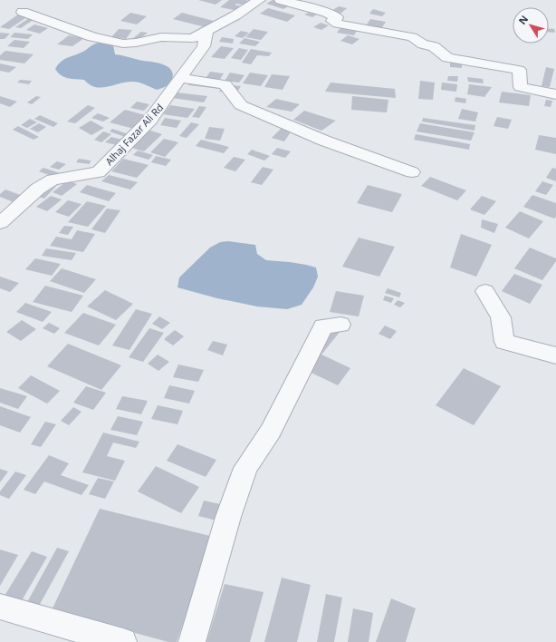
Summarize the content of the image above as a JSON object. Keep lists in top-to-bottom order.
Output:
{
  "streets": {
    "street": ["Alhaj Fazar Ali Rd"]
  },
  "north": "top left"
}
